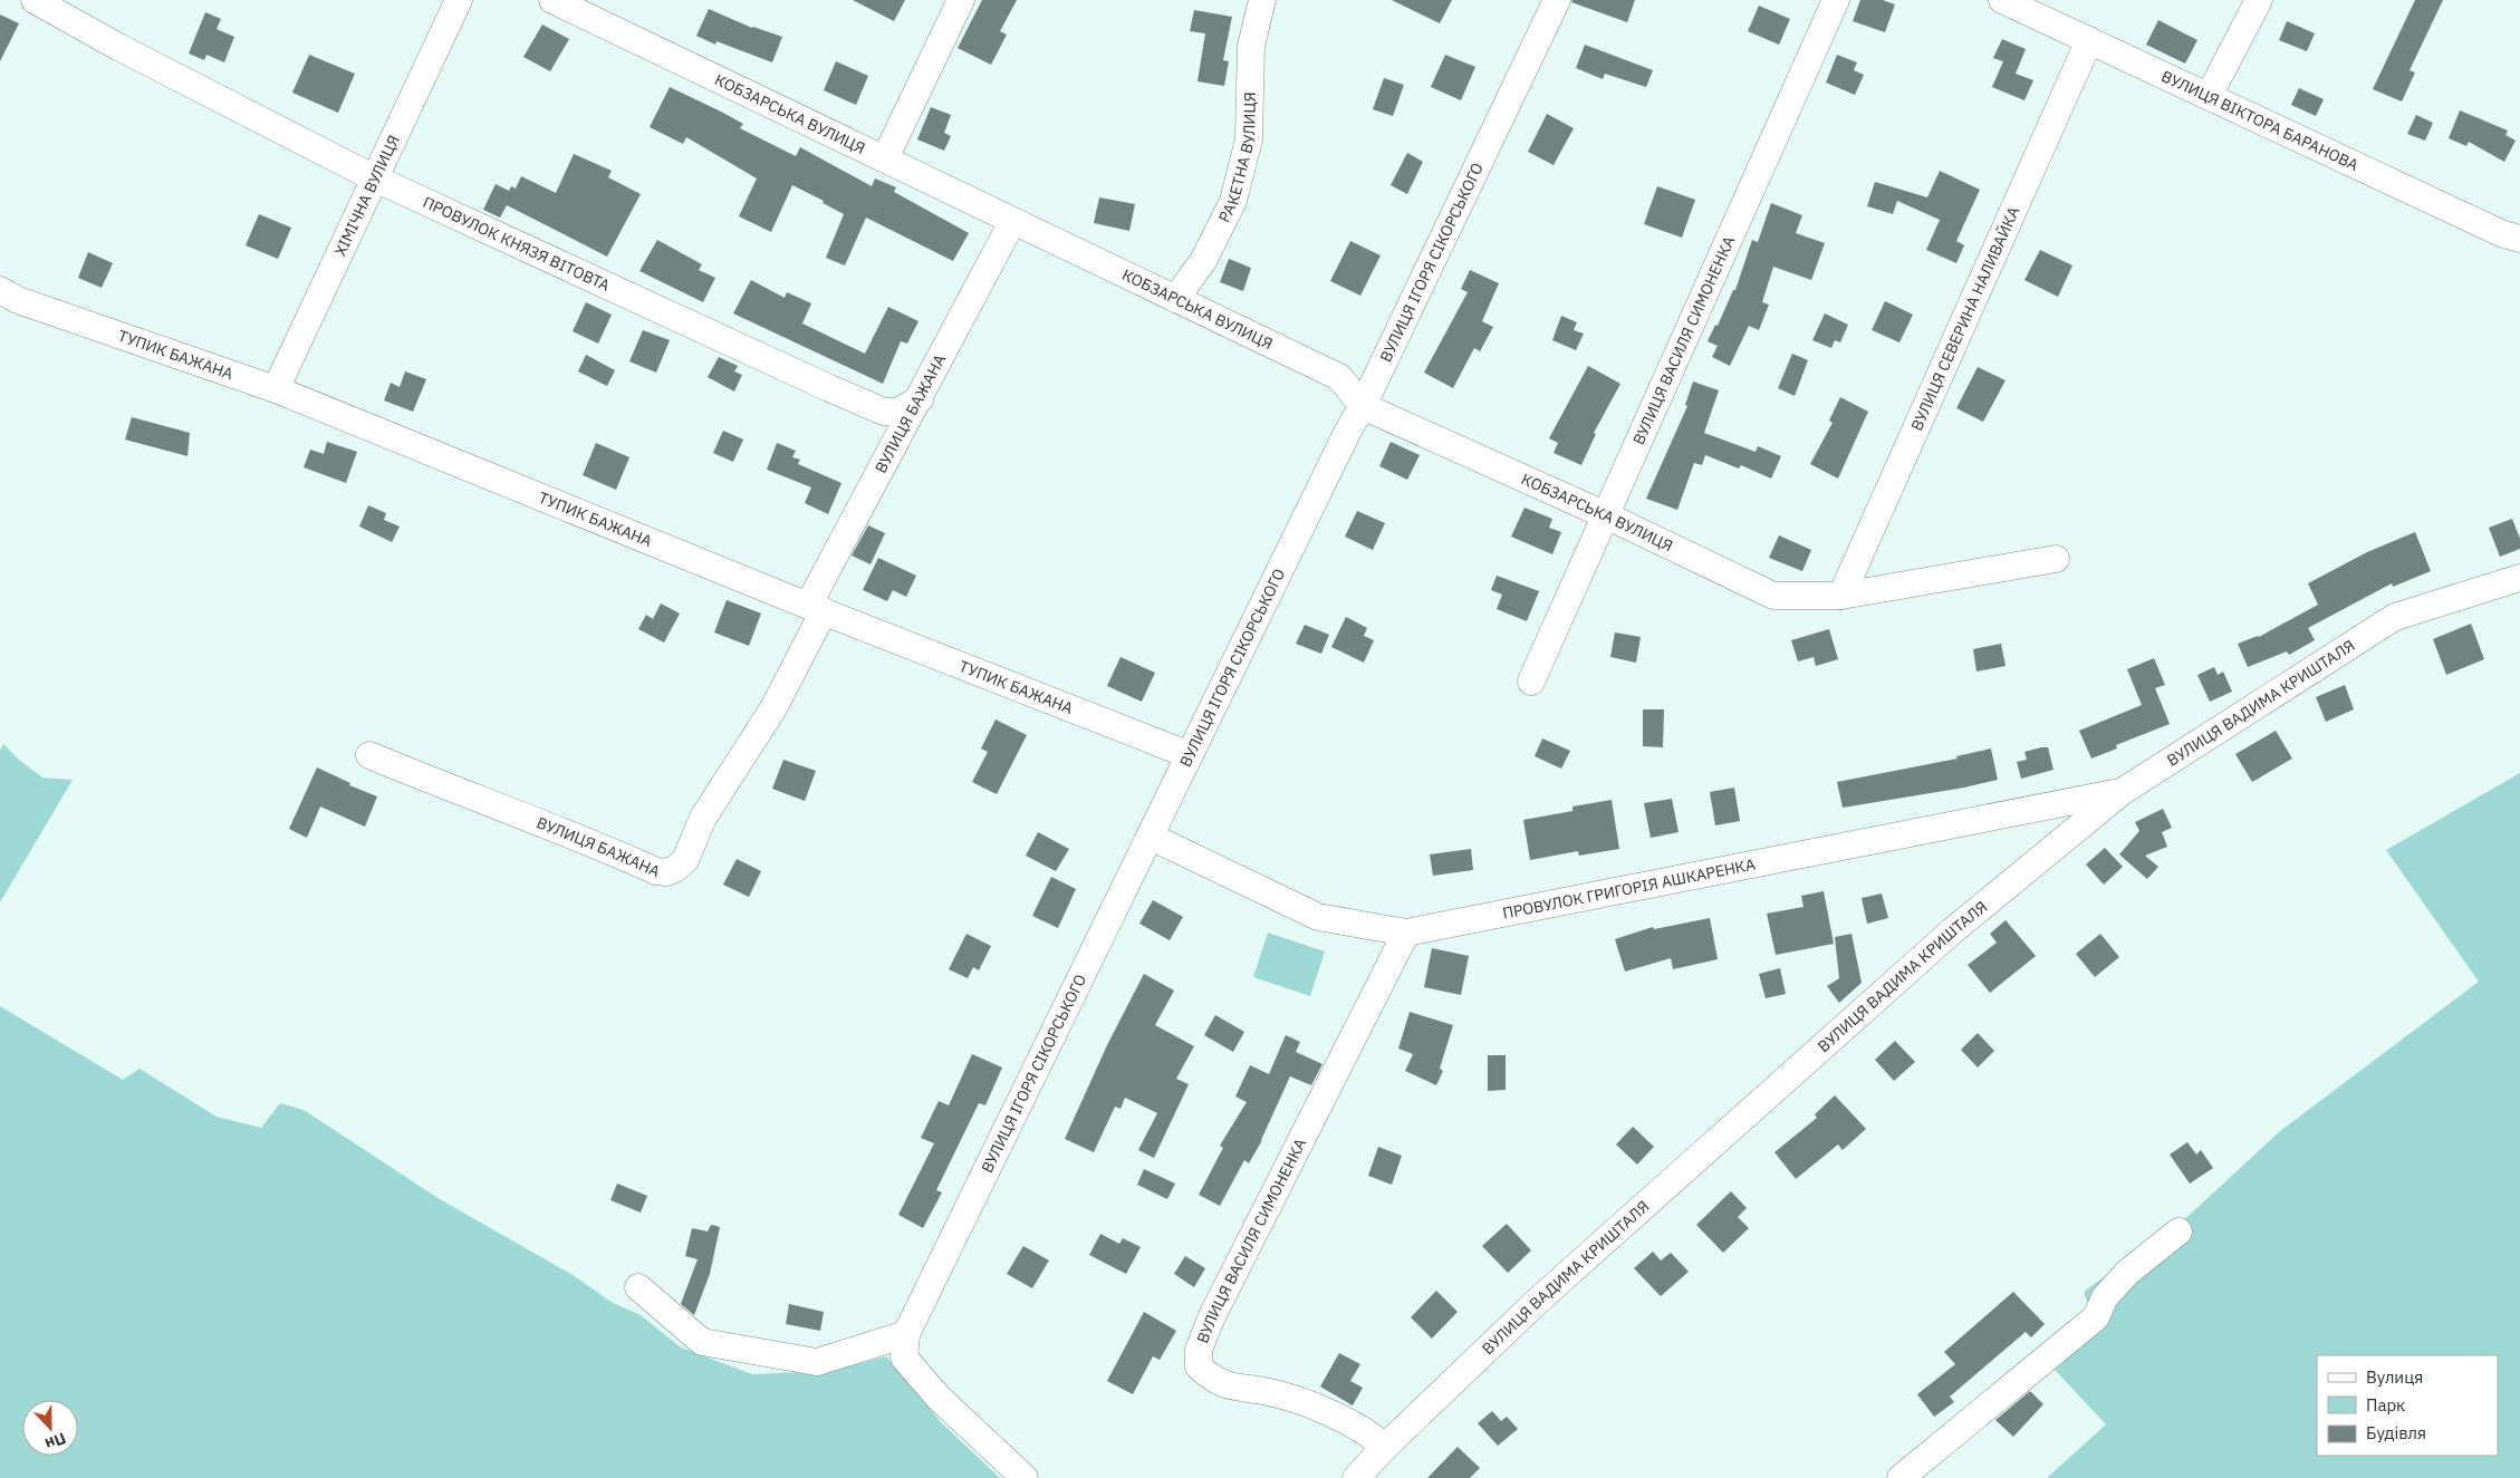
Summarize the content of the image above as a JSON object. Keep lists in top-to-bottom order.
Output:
{
  "streets": {
    "street": [
      "КОБЗАРСЬКА ВУЛИЦЯ",
      "ВУЛИЦЯ ВІКТОРА БАРАНОВА",
      "РАКЕТНА ВУЛИЦЯ",
      "ХІМІЧНА ВУЛИЦЯ",
      "ПРОВУЛОК КНЯЗЯ ВІТОВТА",
      "ВУЛИЦЯ ІГОРЯ СІКОРСЬКОГО",
      "ВУЛИЦЯ СЕВЕРИНА НАЛИВАЙКА",
      "ВУЛИЦЯ ВАСИЛЯ СИМОНЕНКА",
      "ТУПИК БАЖАНА",
      "ВУЛИЦЯ БАЖАНА",
      "ВУЛИЦЯ ВАДИМА КРИШТАЛЯ",
      "ПРОВУЛОК ГРИГОРІЯ АШКАРЕНКА"
    ]
  },
  "crossings": [
    ["КОБЗАРСЬКА ВУЛИЦЯ", "РАКЕТНА ВУЛИЦЯ"],
    ["КОБЗАРСЬКА ВУЛИЦЯ", "ВУЛИЦЯ ІГОРЯ СІКОРСЬКОГО"],
    ["КОБЗАРСЬКА ВУЛИЦЯ", "ВУЛИЦЯ СЕВЕРИНА НАЛИВАЙКА"],
    ["КОБЗАРСЬКА ВУЛИЦЯ", "ВУЛИЦЯ ВАСИЛЯ СИМОНЕНКА"],
    ["КОБЗАРСЬКА ВУЛИЦЯ", "ВУЛИЦЯ БАЖАНА"],
    ["ВУЛИЦЯ ВІКТОРА БАРАНОВА", "ВУЛИЦЯ СЕВЕРИНА НАЛИВАЙКА"],
    ["ХІМІЧНА ВУЛИЦЯ", "ПРОВУЛОК КНЯЗЯ ВІТОВТА"],
    ["ХІМІЧНА ВУЛИЦЯ", "ТУПИК БАЖАНА"],
    ["ПРОВУЛОК КНЯЗЯ ВІТОВТА", "ВУЛИЦЯ БАЖАНА"],
    ["ВУЛИЦЯ ІГОРЯ СІКОРСЬКОГО", "ТУПИК БАЖАНА"],
    ["ВУЛИЦЯ ІГОРЯ СІКОРСЬКОГО", "ПРОВУЛОК ГРИГОРІЯ АШКАРЕНКА"],
    ["ВУЛИЦЯ ВАСИЛЯ СИМОНЕНКА", "ВУЛИЦЯ ВАДИМА КРИШТАЛЯ"],
    ["ВУЛИЦЯ ВАСИЛЯ СИМОНЕНКА", "ПРОВУЛОК ГРИГОРІЯ АШКАРЕНКА"],
    ["ТУПИК БАЖАНА", "ВУЛИЦЯ БАЖАНА"],
    ["ВУЛИЦЯ ВАДИМА КРИШТАЛЯ", "ПРОВУЛОК ГРИГОРІЯ АШКАРЕНКА"]
  ],
  "legend": ["Вулиця", "Парк", "Будівля"],
  "north": "bottom"
}
